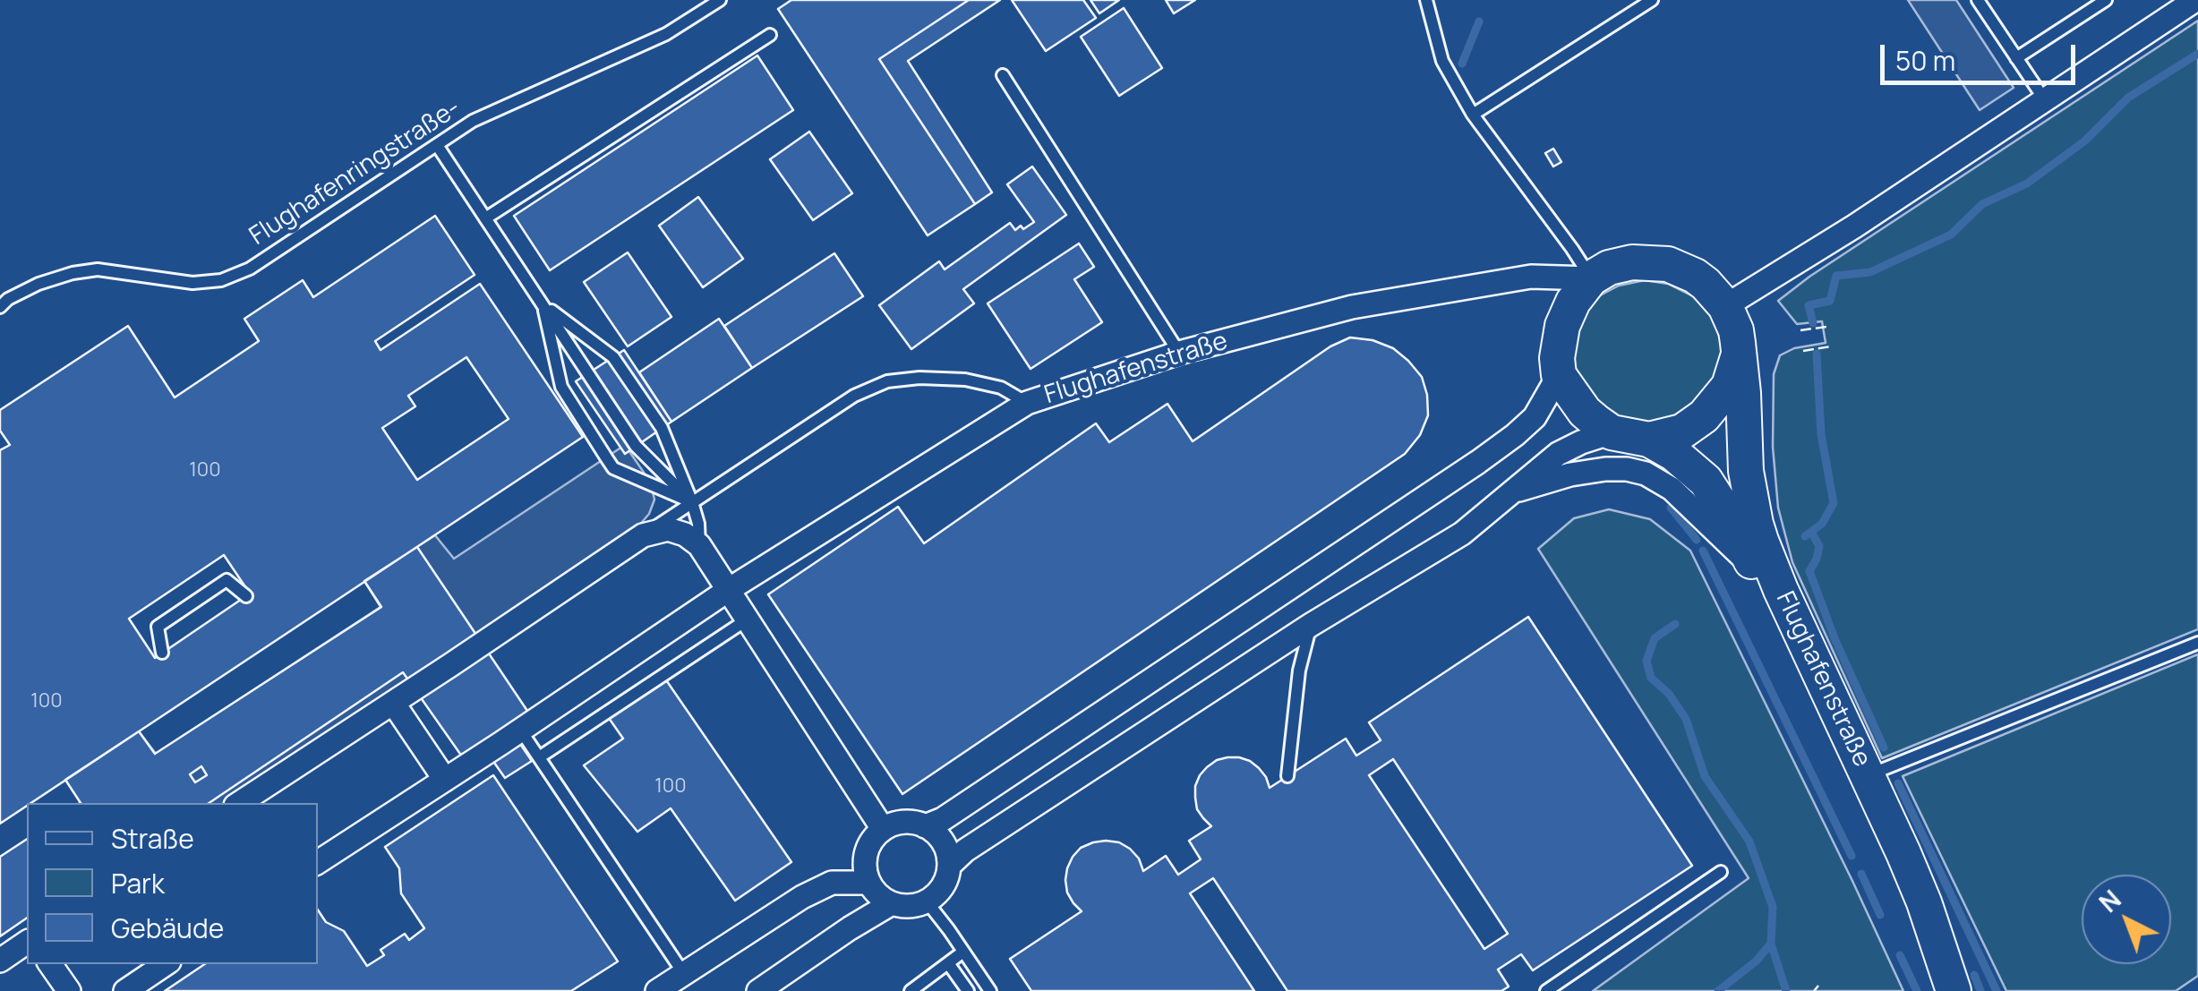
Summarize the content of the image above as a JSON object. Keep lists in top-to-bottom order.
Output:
{
  "streets": {
    "main road": ["Flughafenstraße"],
    "lane": ["Flughafenringstraße-"]
  },
  "house_numbers": ["100", "100", "100"],
  "legend": ["Straße", "Park", "Gebäude"],
  "scale_bar": "50 m",
  "north": "top left"
}
